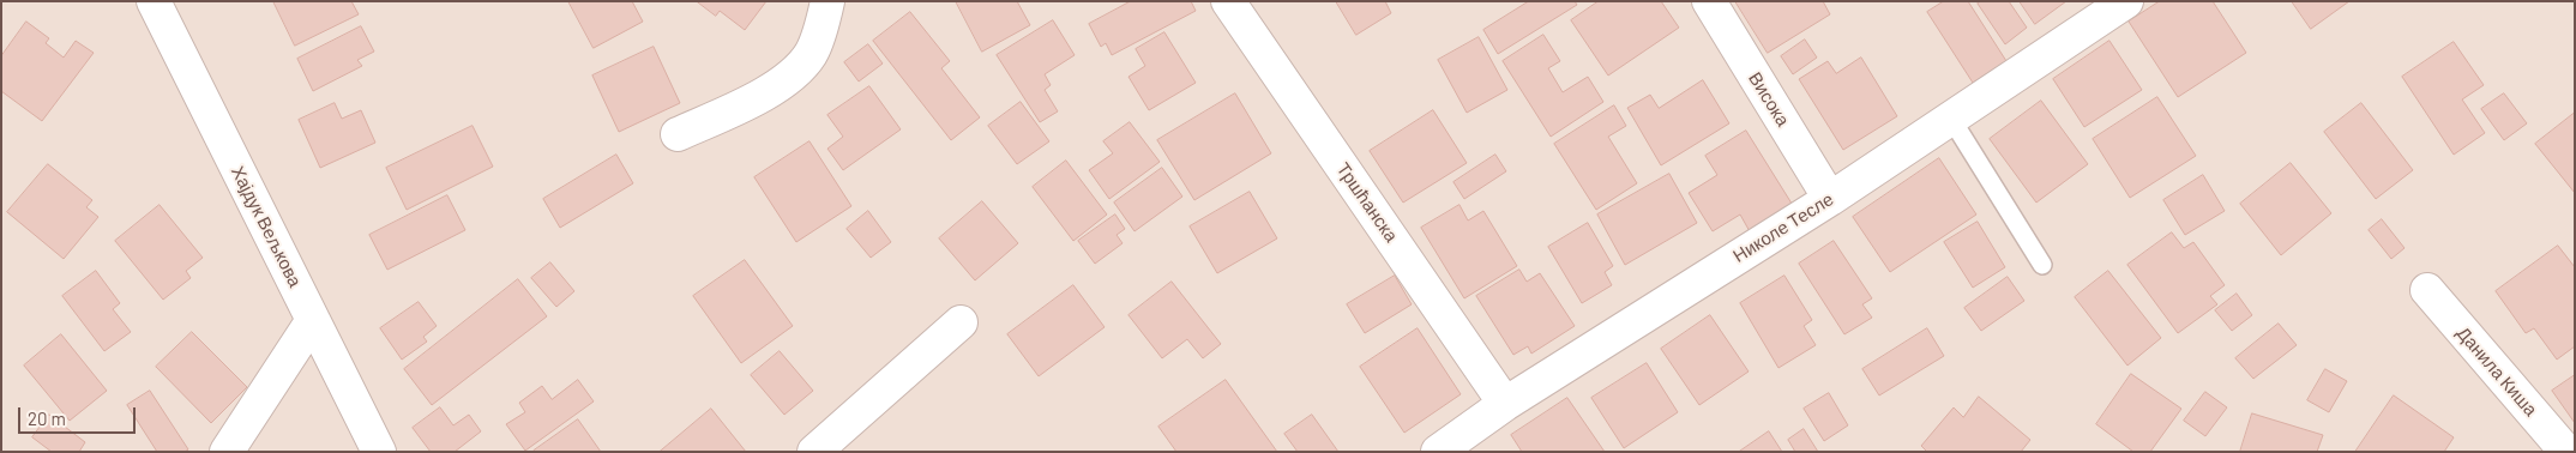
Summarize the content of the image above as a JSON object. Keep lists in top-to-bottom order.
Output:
{
  "streets": {
    "street": [
      "Висока",
      "Тршћанска",
      "Хајдук Вељкова",
      "Николе Тесле",
      "Данила Киша"
    ]
  },
  "crossings": [
    ["Висока", "Николе Тесле"],
    ["Тршћанска", "Николе Тесле"]
  ],
  "scale_bar": "20 m"
}
